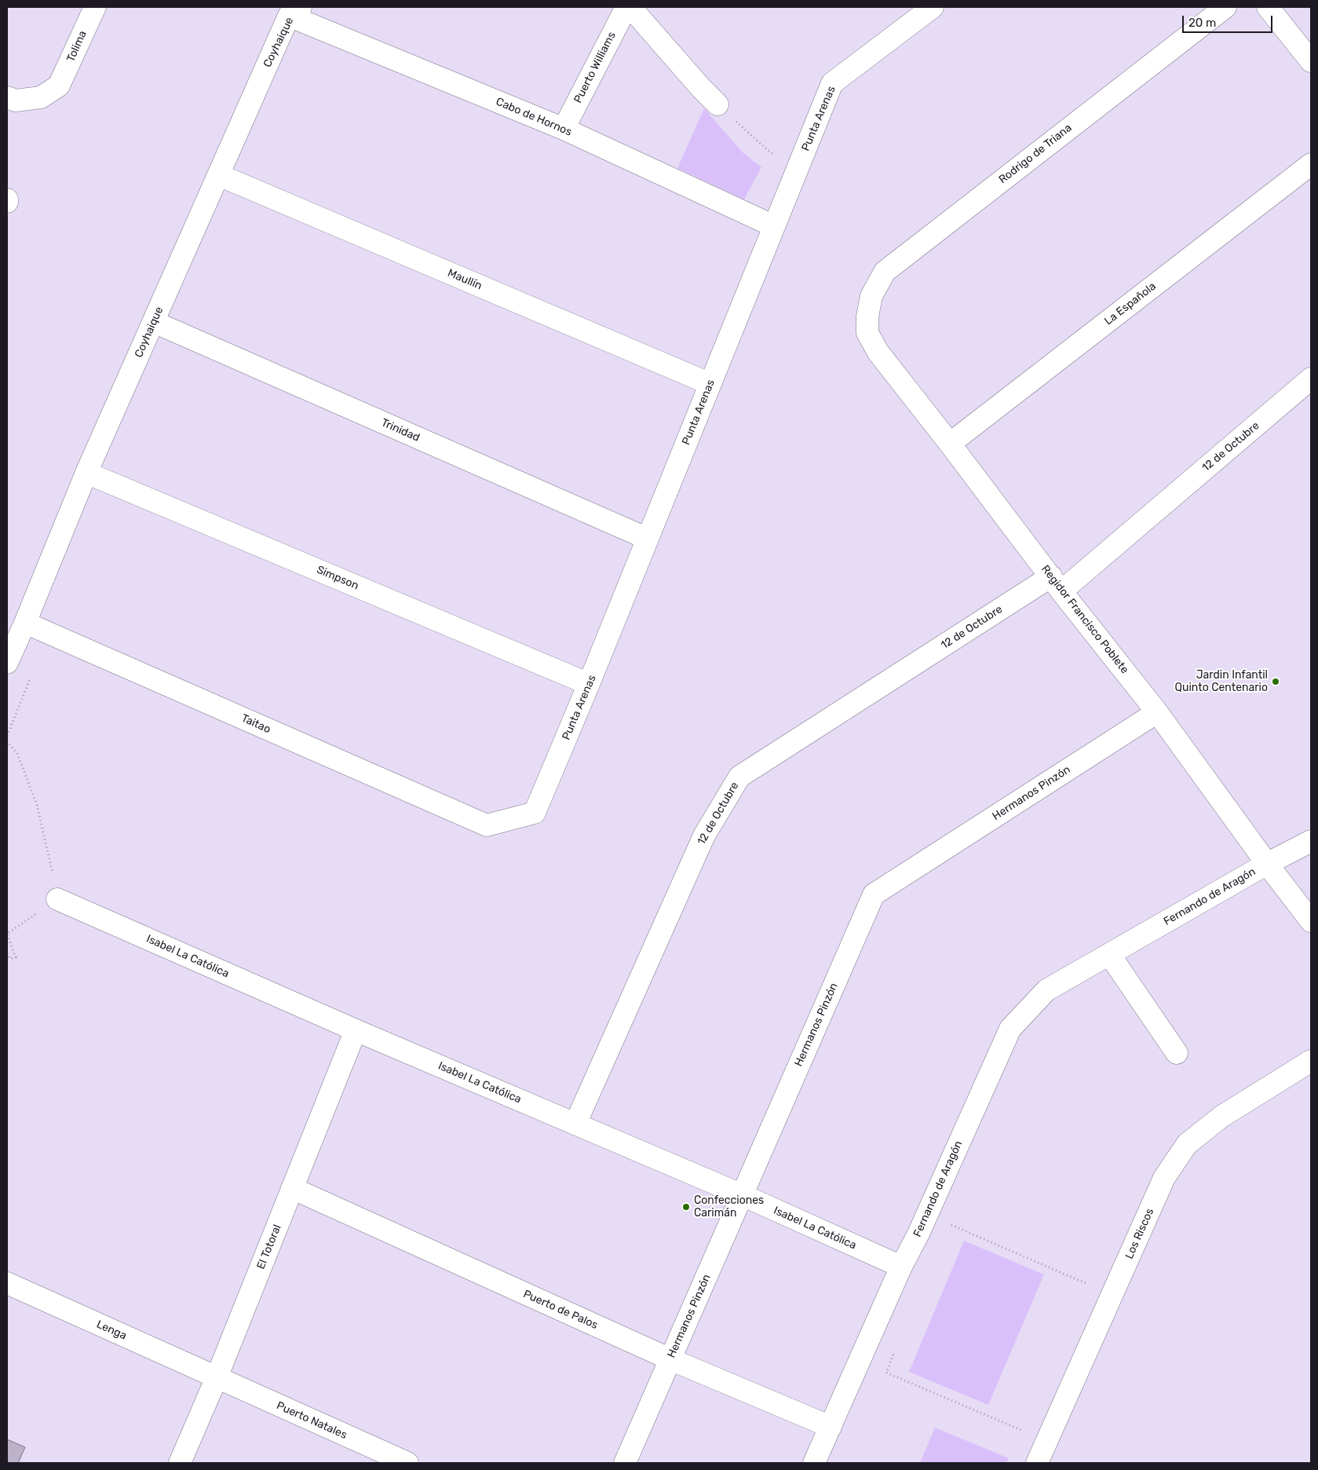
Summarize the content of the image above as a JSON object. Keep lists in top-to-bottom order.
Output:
{
  "streets": {
    "street": [
      "Coyhaique",
      "Tolima",
      "Puerto Williams",
      "Cabo de Hornos",
      "Punta Arenas",
      "Rodrigo de Triana",
      "Maullín",
      "La Española",
      "Trinidad",
      "12 de Octubre",
      "Simpson",
      "Regidor Francisco Poblete",
      "Taitao",
      "Hermanos Pinzón",
      "Fernando de Aragón",
      "Isabel La Católica",
      "Los Riscos",
      "El Totoral",
      "Puerto de Palos",
      "Lenga",
      "Puerto Natales"
    ]
  },
  "crossings": [
    ["Coyhaique", "Cabo de Hornos"],
    ["Coyhaique", "Maullín"],
    ["Coyhaique", "Trinidad"],
    ["Coyhaique", "Simpson"],
    ["Coyhaique", "Taitao"],
    ["Puerto Williams", "Cabo de Hornos"],
    ["Cabo de Hornos", "Punta Arenas"],
    ["Punta Arenas", "Maullín"],
    ["Punta Arenas", "Trinidad"],
    ["Punta Arenas", "Simpson"],
    ["Punta Arenas", "Taitao"],
    ["Rodrigo de Triana", "Regidor Francisco Poblete"],
    ["La Española", "Regidor Francisco Poblete"],
    ["12 de Octubre", "Regidor Francisco Poblete"],
    ["12 de Octubre", "Isabel La Católica"],
    ["Regidor Francisco Poblete", "Hermanos Pinzón"],
    ["Regidor Francisco Poblete", "Fernando de Aragón"],
    ["Hermanos Pinzón", "Isabel La Católica"],
    ["Hermanos Pinzón", "Puerto de Palos"],
    ["Fernando de Aragón", "Isabel La Católica"],
    ["Fernando de Aragón", "Puerto de Palos"],
    ["Isabel La Católica", "El Totoral"],
    ["El Totoral", "Puerto de Palos"],
    ["El Totoral", "Lenga"],
    ["El Totoral", "Puerto Natales"],
    ["Lenga", "Puerto Natales"]
  ],
  "places": ["Jardin Infantil Quinto Centenario", "Confecciones Carimán"],
  "scale_bar": "20 m"
}
